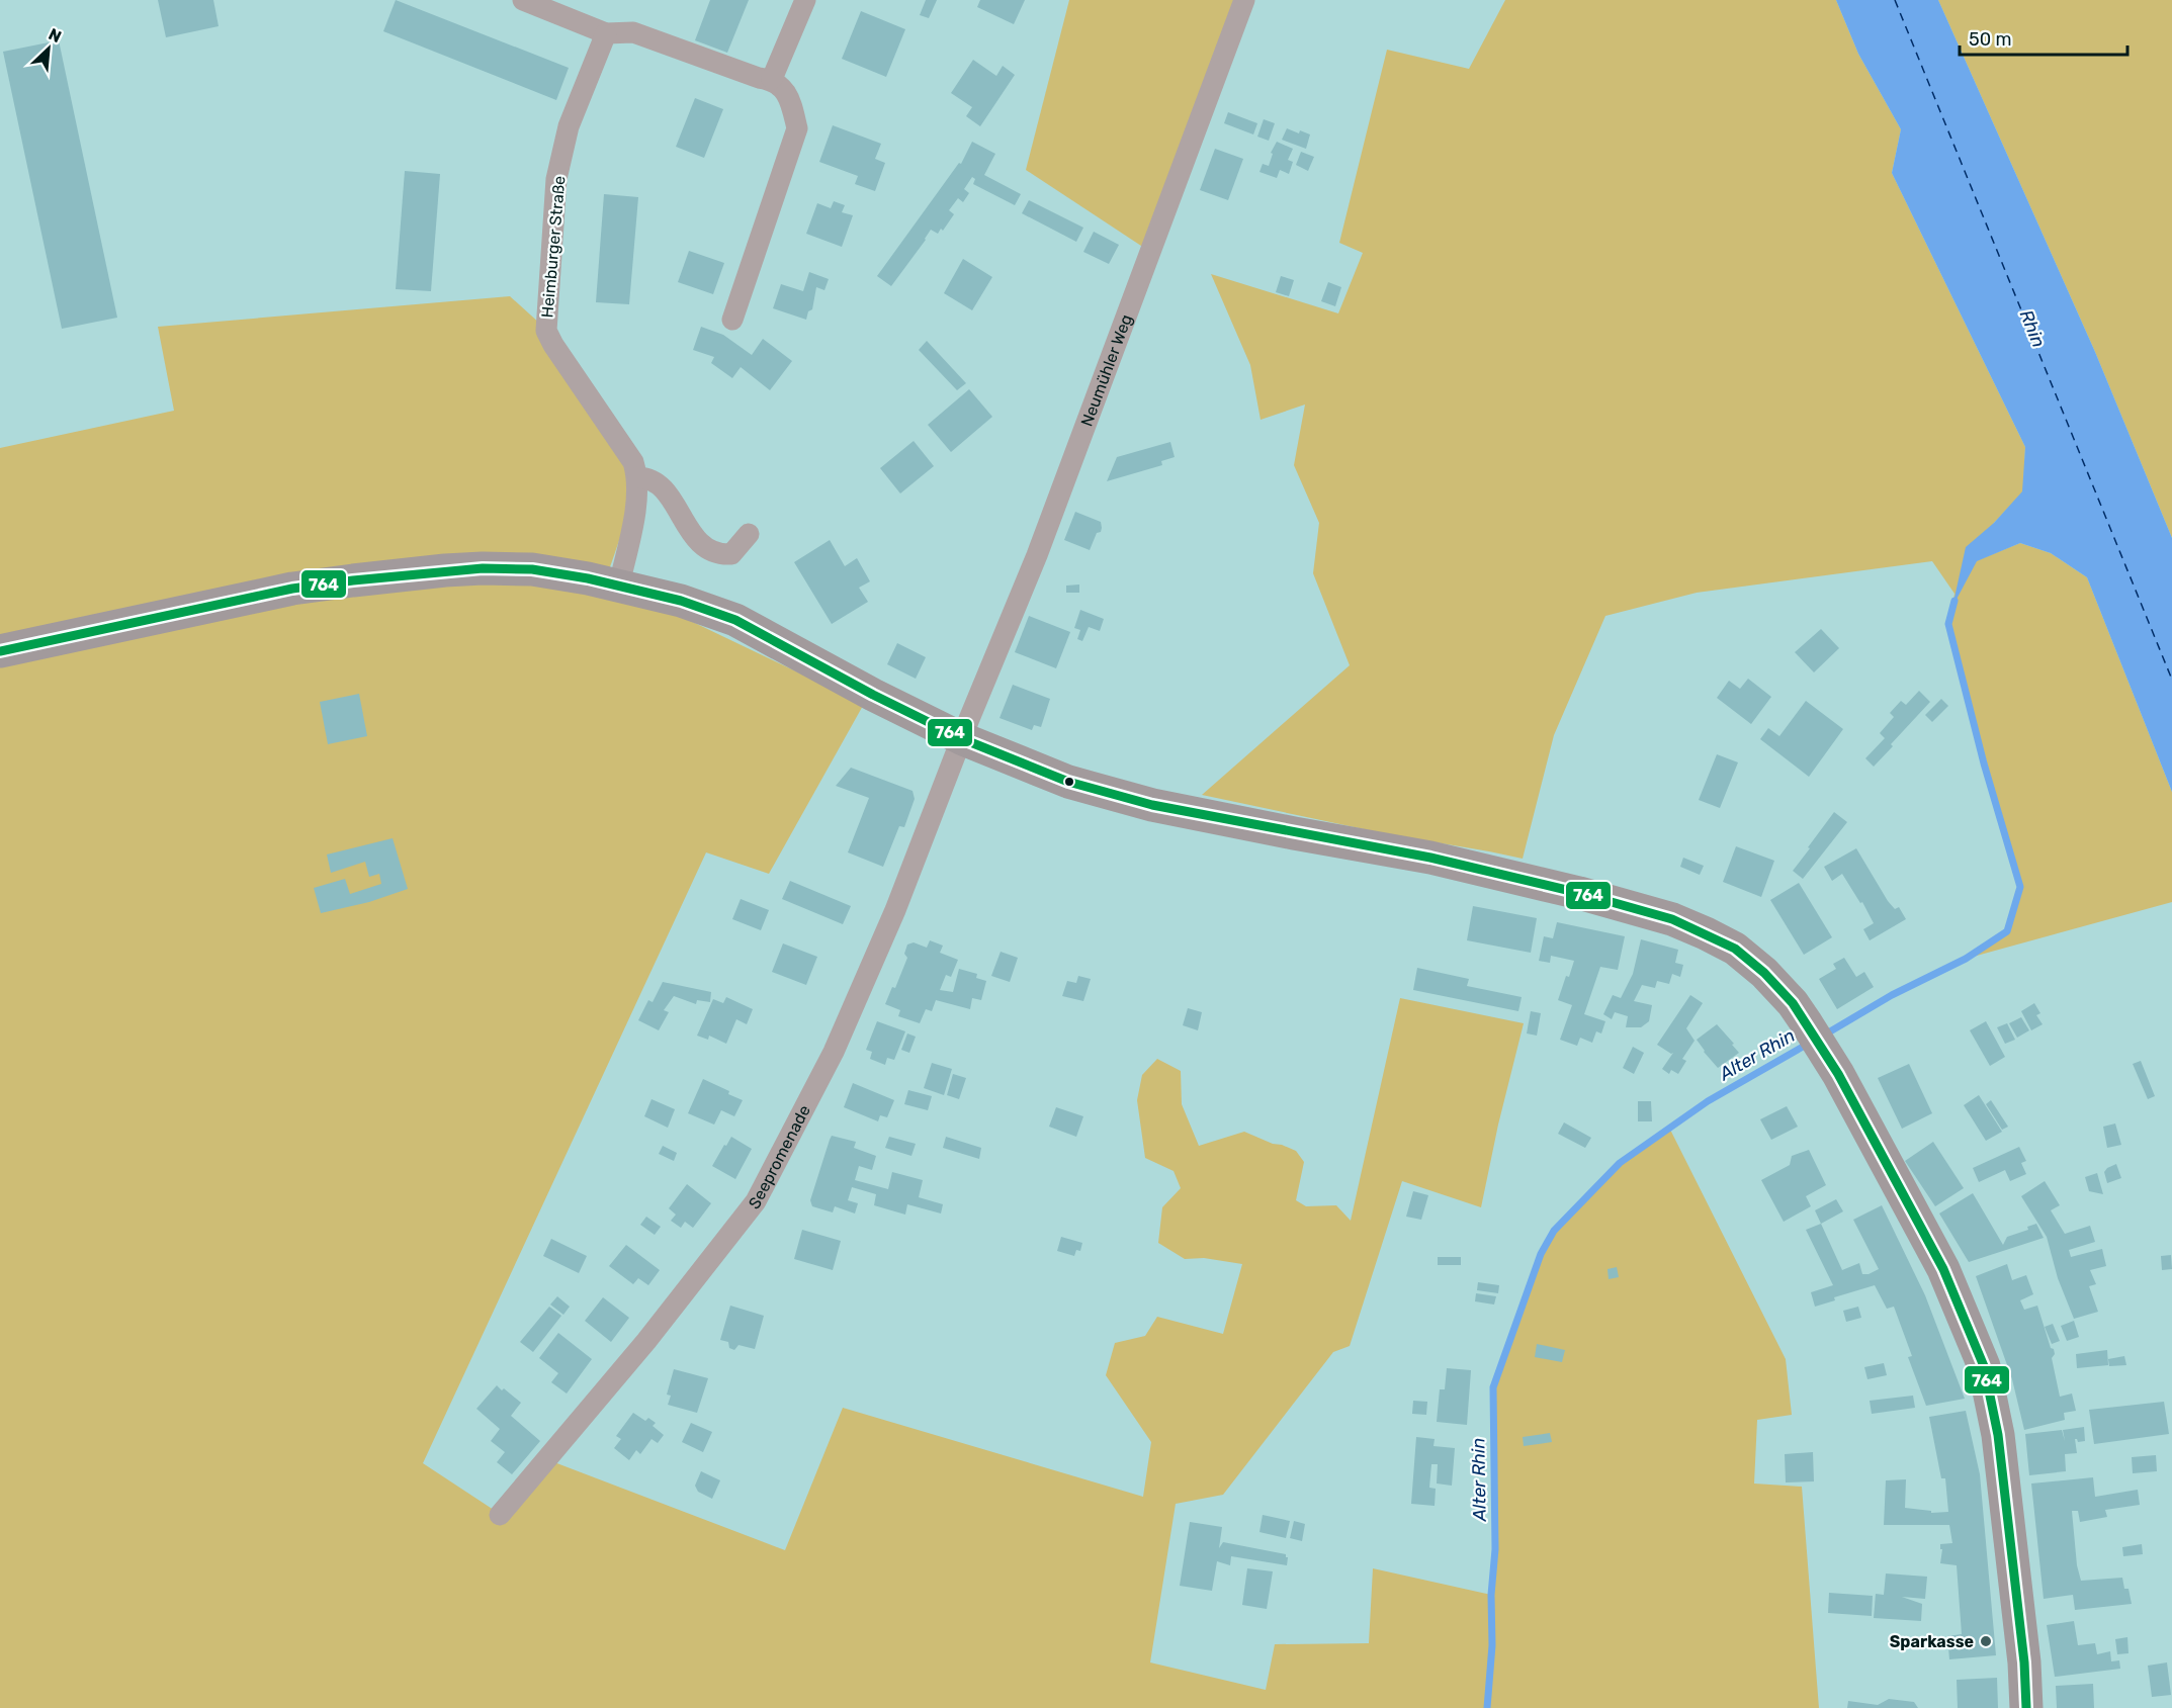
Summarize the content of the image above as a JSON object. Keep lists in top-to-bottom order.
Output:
{
  "streets": {
    "street": ["Heimburger Straße", "Neumühler Weg", "Seepromenade"]
  },
  "crossings": [
    ["Neumühler Weg", "Seepromenade"]
  ],
  "water": ["Rhin", "Alter Rhin"],
  "places": ["Sparkasse"],
  "lines": ["transit line 764"],
  "scale_bar": "50 m",
  "north": "top right"
}
